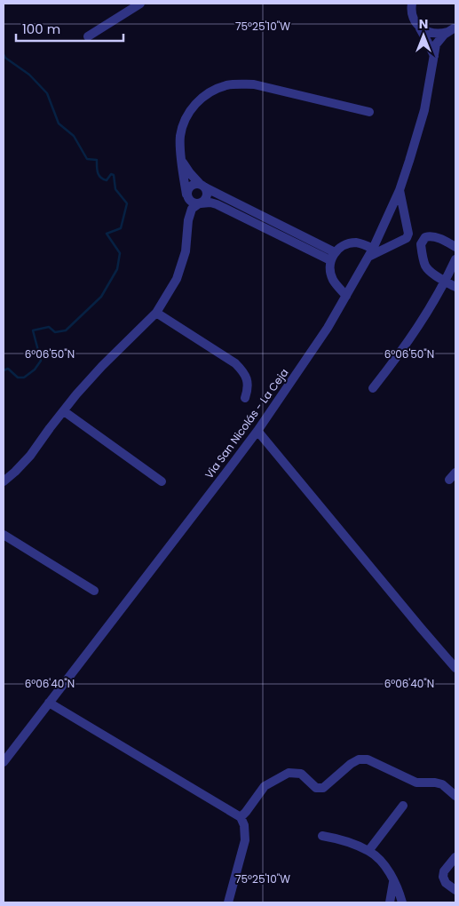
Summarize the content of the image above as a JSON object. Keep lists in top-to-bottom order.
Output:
{
  "streets": {
    "street": ["Via San Nicolás - La Ceja"]
  },
  "scale_bar": "100 m",
  "north": "top",
  "coordinates": ["75°25'10\"W", "6°06'50\"N", "6°06'40\"N"]
}
